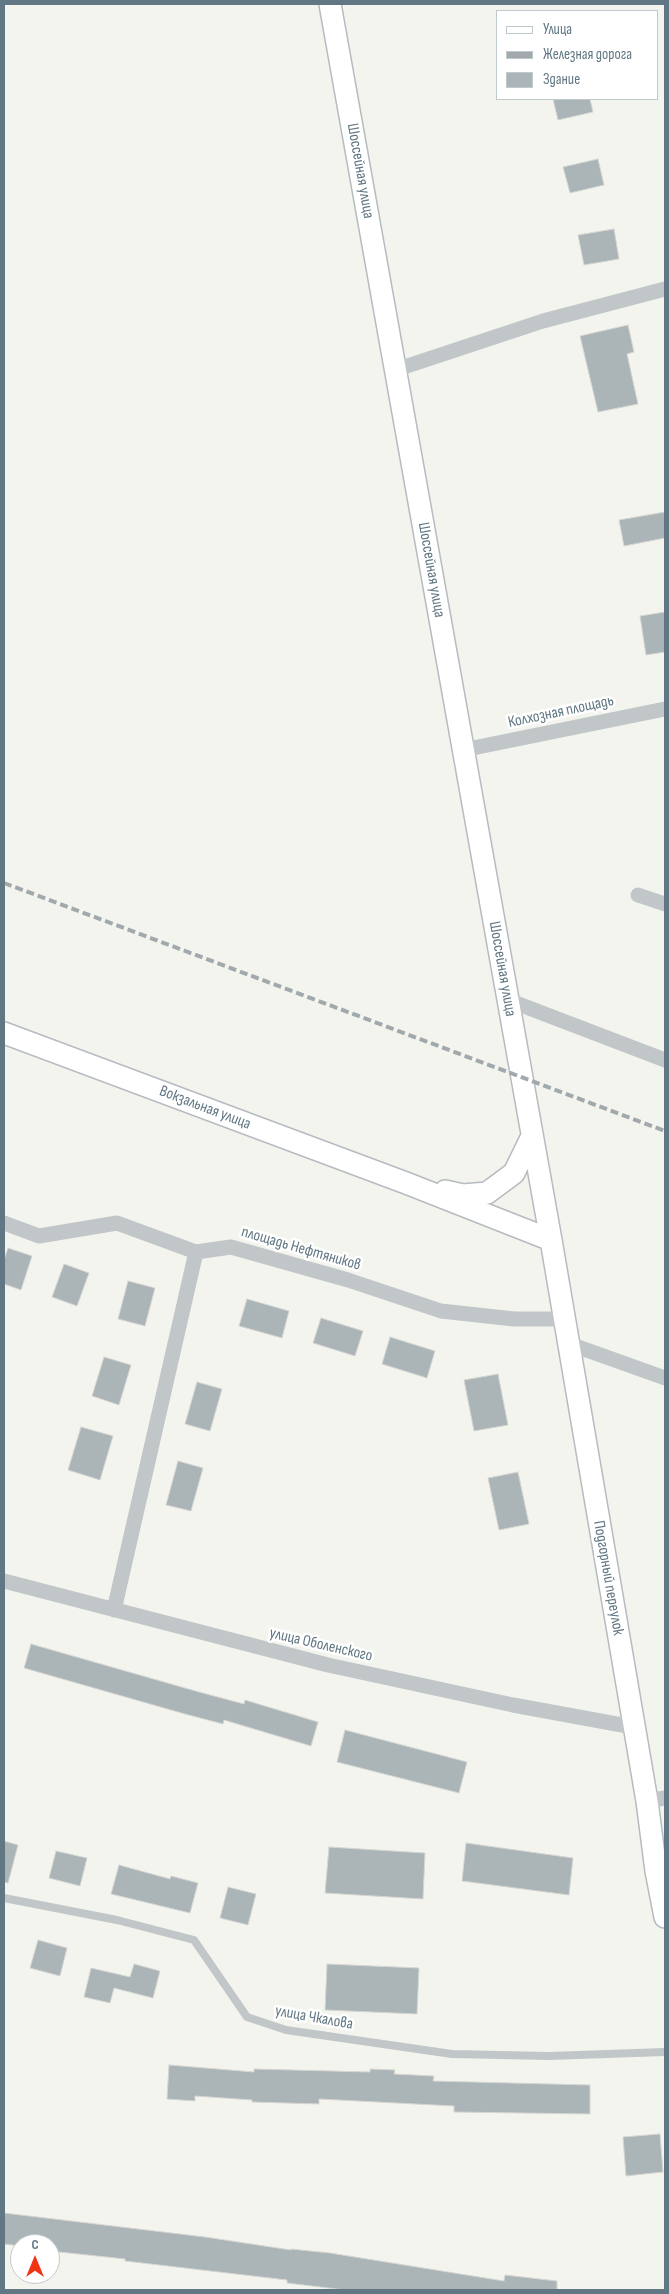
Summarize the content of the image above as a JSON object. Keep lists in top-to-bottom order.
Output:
{
  "streets": {
    "main road": ["Шоссейная улица", "Вокзальная улица", "Подгорный переулок"],
    "street": ["Колхозная площадь", "площадь Нефтяников", "улица Оболенского"],
    "lane": ["улица Чкалова"]
  },
  "crossings": [
    ["Шоссейная улица", "Колхозная площадь"],
    ["Шоссейная улица", "Подгорный переулок"],
    ["площадь Нефтяников", "Подгорный переулок"],
    ["Подгорный переулок", "улица Оболенского"]
  ],
  "legend": ["Улица", "Железная дорога", "Здание"],
  "north": "top"
}
